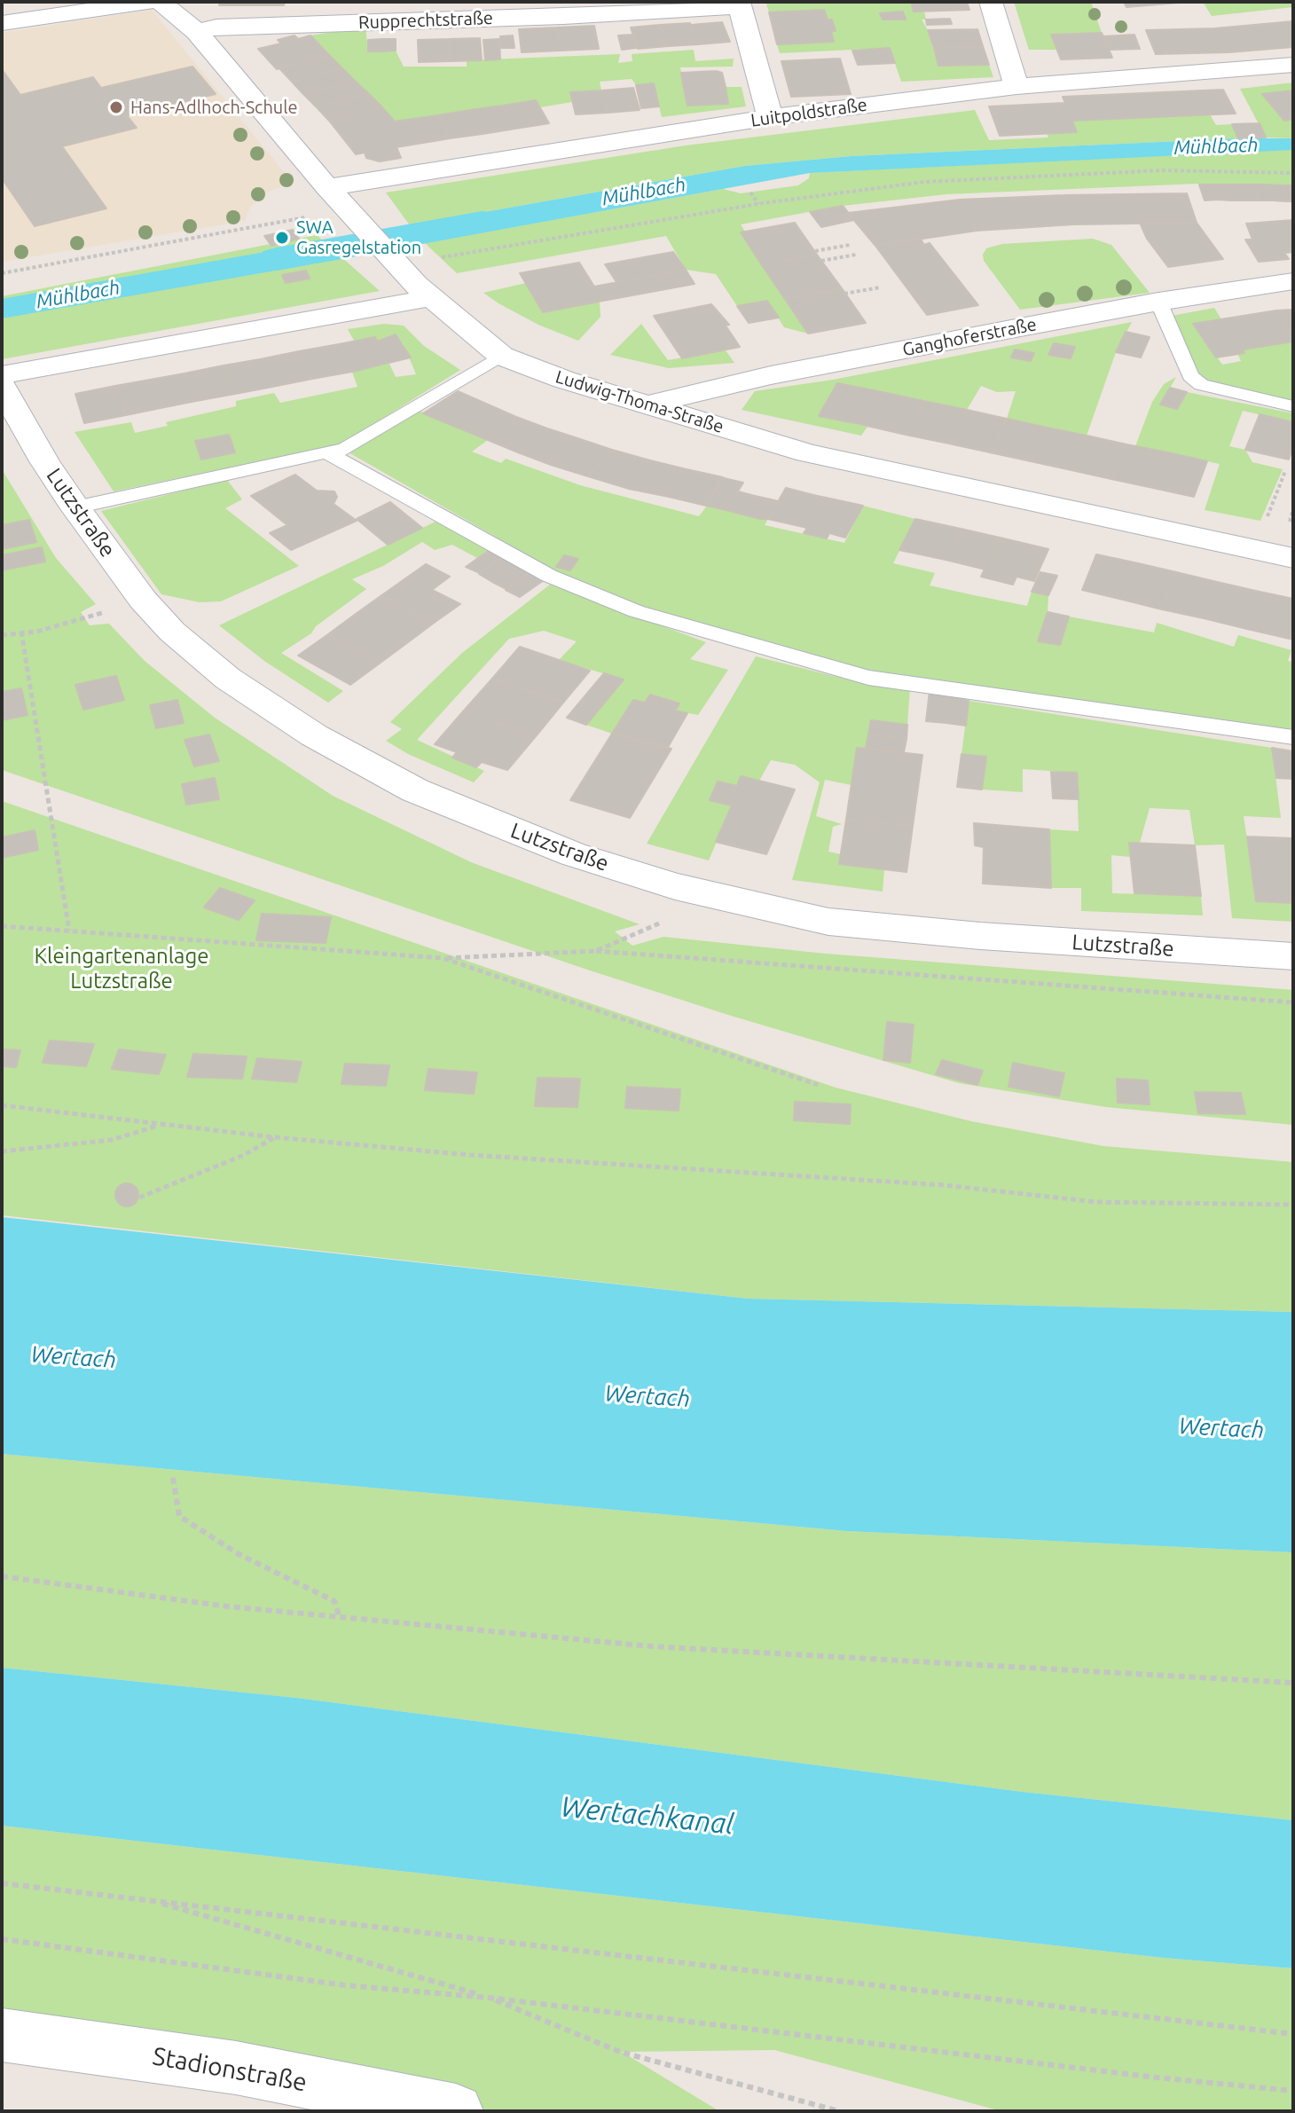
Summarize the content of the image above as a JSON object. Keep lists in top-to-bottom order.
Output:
{
  "streets": {
    "street": [
      "Rupprechtstraße",
      "Luitpoldstraße",
      "Ganghoferstraße",
      "Ludwig-Thoma-Straße",
      "Lutzstraße",
      "Stadionstraße"
    ]
  },
  "crossings": [
    ["Rupprechtstraße", "Ludwig-Thoma-Straße"],
    ["Luitpoldstraße", "Ludwig-Thoma-Straße"],
    ["Ganghoferstraße", "Ludwig-Thoma-Straße"]
  ],
  "water": ["Mühlbach", "Wertach", "Wertachkanal"],
  "parks": ["Kleingartenanlage Lutzstraße"],
  "places": ["Hans-Adlhoch-Schule", "SWA Gasregelstation"]
}
